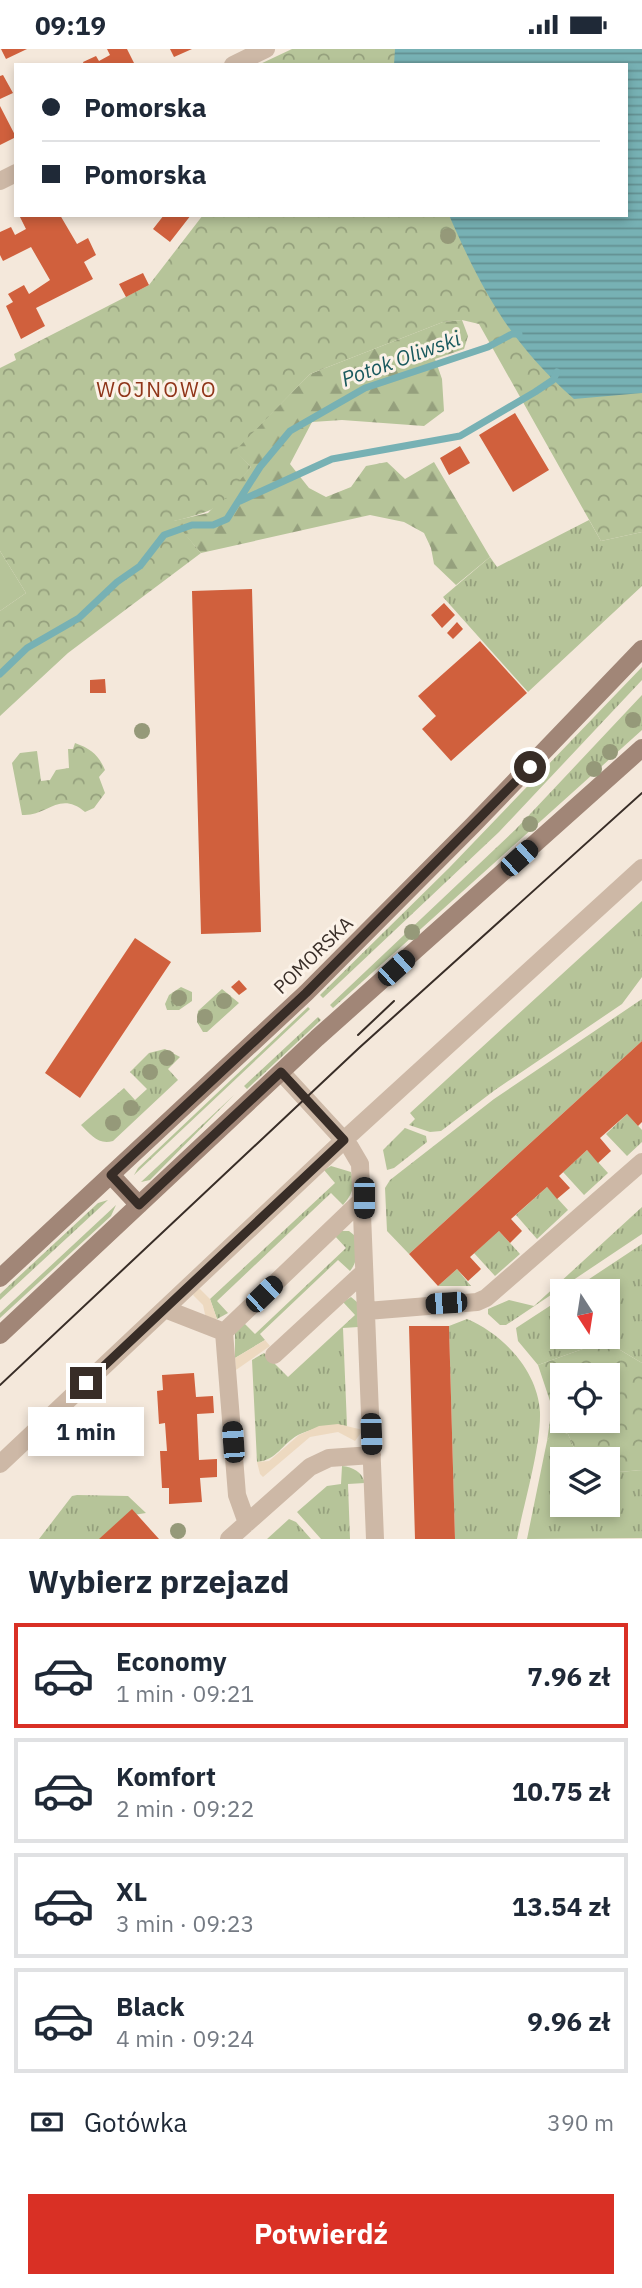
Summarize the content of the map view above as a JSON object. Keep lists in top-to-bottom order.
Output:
{
  "streets": {
    "main road": ["POMORSKA"]
  },
  "districts": ["WOJNOWO"],
  "water": ["Potok Oliwski"],
  "north": "bottom",
  "page": {
    "status": "09:19",
    "banner": ["Pomorska", "Pomorska"],
    "bubble": "1 min",
    "heading": "Wybierz przejazd",
    "list": [
      {
        "name": "Economy",
        "note": "1 min · 09:21",
        "value": "7.96 zł"
      },
      {
        "name": "Komfort",
        "note": "2 min · 09:22",
        "value": "10.75 zł"
      },
      {
        "name": "XL",
        "note": "3 min · 09:23",
        "value": "13.54 zł"
      },
      {
        "name": "Black",
        "note": "4 min · 09:24",
        "value": "9.96 zł"
      }
    ],
    "pay": ["Gotówka", "390 m"],
    "buttons": "Potwierdź"
  }
}
